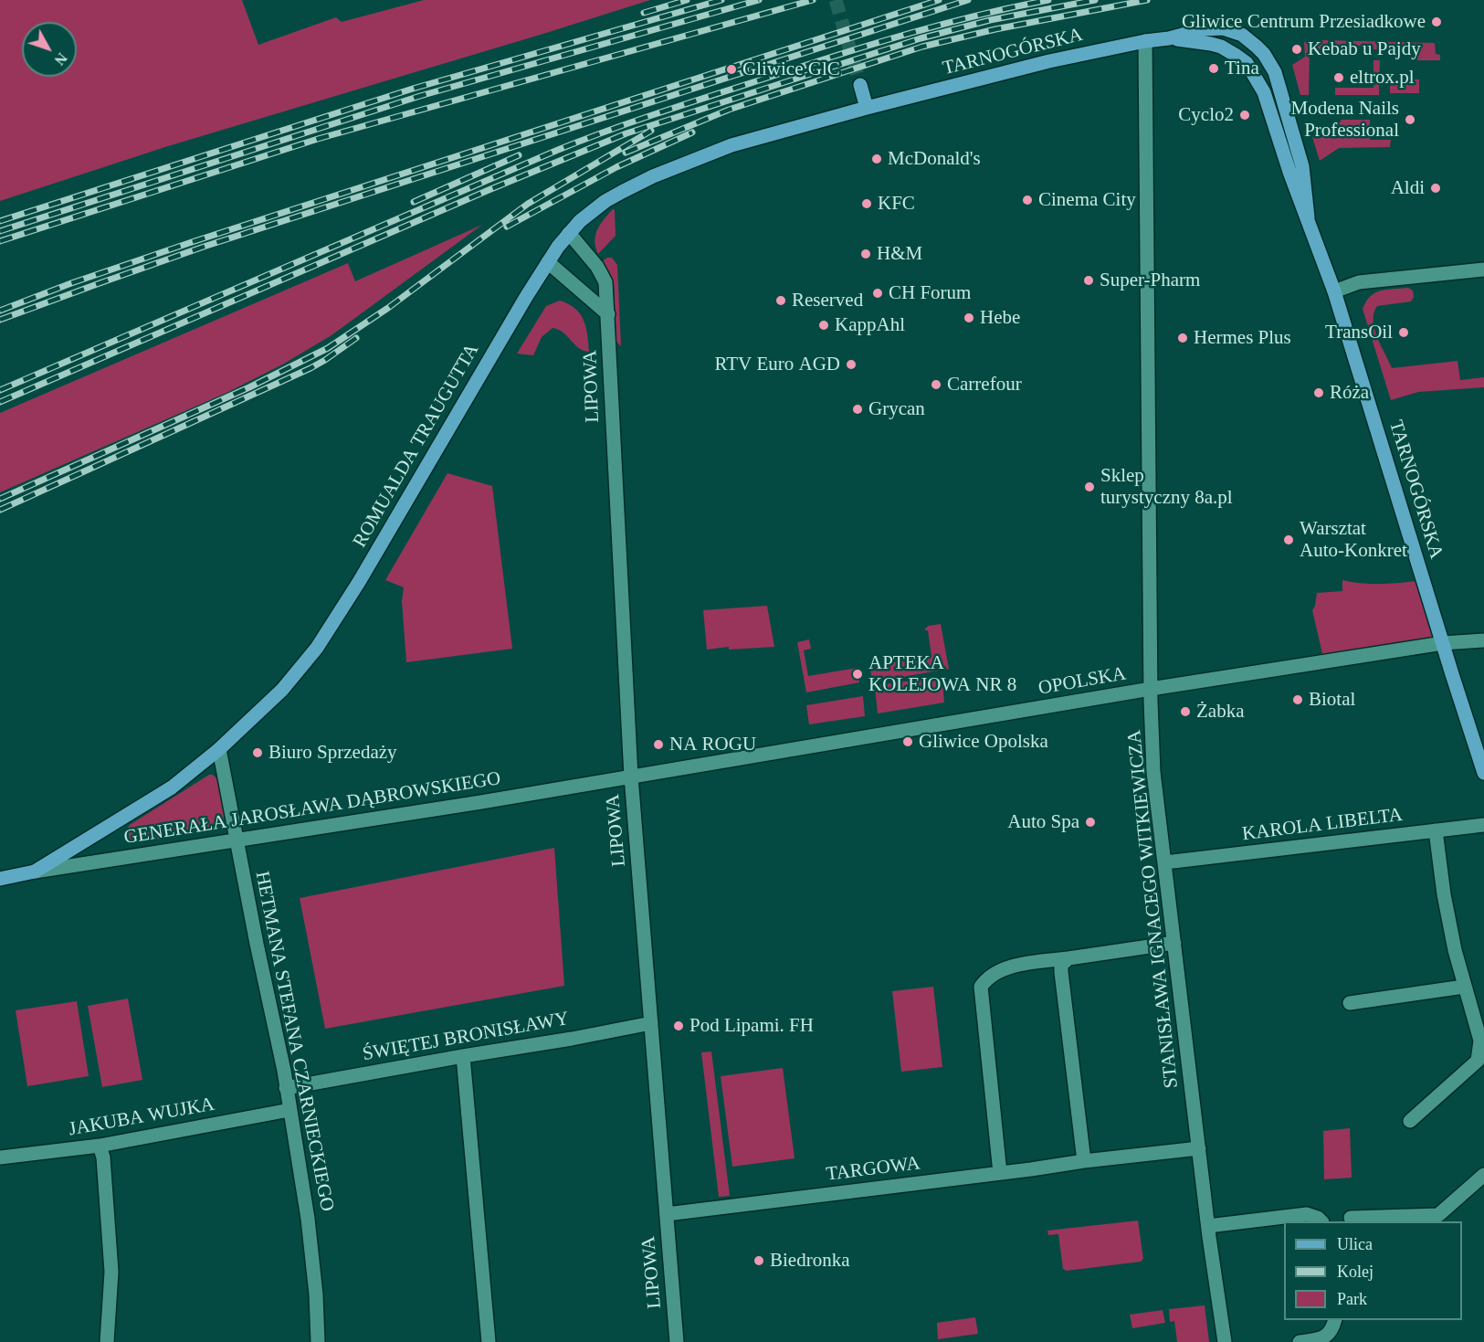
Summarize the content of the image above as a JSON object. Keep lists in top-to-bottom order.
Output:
{
  "streets": {
    "main road": ["TARNOGÓRSKA", "ROMUALDA TRAUGUTTA", "GENERAŁA JAROSŁAWA DĄBROWSKIEGO"],
    "street": [
      "LIPOWA",
      "OPOLSKA",
      "KAROLA LIBELTA",
      "STANISŁAWA IGNACEGO WITKIEWICZA",
      "ŚWIĘTEJ BRONISŁAWY",
      "HETMANA STEFANA CZARNIECKIEGO",
      "JAKUBA WUJKA",
      "TARGOWA"
    ]
  },
  "crossings": [
    ["TARNOGÓRSKA", "ROMUALDA TRAUGUTTA"],
    ["TARNOGÓRSKA", "OPOLSKA"],
    ["TARNOGÓRSKA", "STANISŁAWA IGNACEGO WITKIEWICZA"],
    ["LIPOWA", "ROMUALDA TRAUGUTTA"],
    ["LIPOWA", "OPOLSKA"],
    ["LIPOWA", "GENERAŁA JAROSŁAWA DĄBROWSKIEGO"],
    ["LIPOWA", "ŚWIĘTEJ BRONISŁAWY"],
    ["LIPOWA", "TARGOWA"],
    ["ROMUALDA TRAUGUTTA", "GENERAŁA JAROSŁAWA DĄBROWSKIEGO"],
    ["ROMUALDA TRAUGUTTA", "HETMANA STEFANA CZARNIECKIEGO"],
    ["OPOLSKA", "GENERAŁA JAROSŁAWA DĄBROWSKIEGO"],
    ["OPOLSKA", "STANISŁAWA IGNACEGO WITKIEWICZA"],
    ["GENERAŁA JAROSŁAWA DĄBROWSKIEGO", "HETMANA STEFANA CZARNIECKIEGO"],
    ["KAROLA LIBELTA", "STANISŁAWA IGNACEGO WITKIEWICZA"],
    ["STANISŁAWA IGNACEGO WITKIEWICZA", "TARGOWA"],
    ["ŚWIĘTEJ BRONISŁAWY", "HETMANA STEFANA CZARNIECKIEGO"],
    ["HETMANA STEFANA CZARNIECKIEGO", "JAKUBA WUJKA"]
  ],
  "places": [
    "Gliwice Centrum Przesiadkowe",
    "Kebab u Pajdy",
    "Tina",
    "Gliwice GlC",
    "eltrox.pl",
    "Cyclo2",
    "Modena Nails Professional",
    "McDonald's",
    "Aldi",
    "Cinema City",
    "KFC",
    "H&M",
    "Super-Pharm",
    "CH Forum",
    "Reserved",
    "Hebe",
    "KappAhl",
    "TransOil",
    "Hermes Plus",
    "RTV Euro AGD",
    "Carrefour",
    "Róża",
    "Grycan",
    "Sklep turystyczny 8a.pl",
    "Warsztat Auto-Konkret",
    "APTEKA KOLEJOWA NR 8",
    "Biotal",
    "Żabka",
    "Gliwice Opolska",
    "NA ROGU",
    "Biuro Sprzedaży",
    "Auto Spa",
    "Pod Lipami. FH",
    "Biedronka"
  ],
  "legend": ["Ulica", "Kolej", "Park"],
  "north": "bottom right"
}
